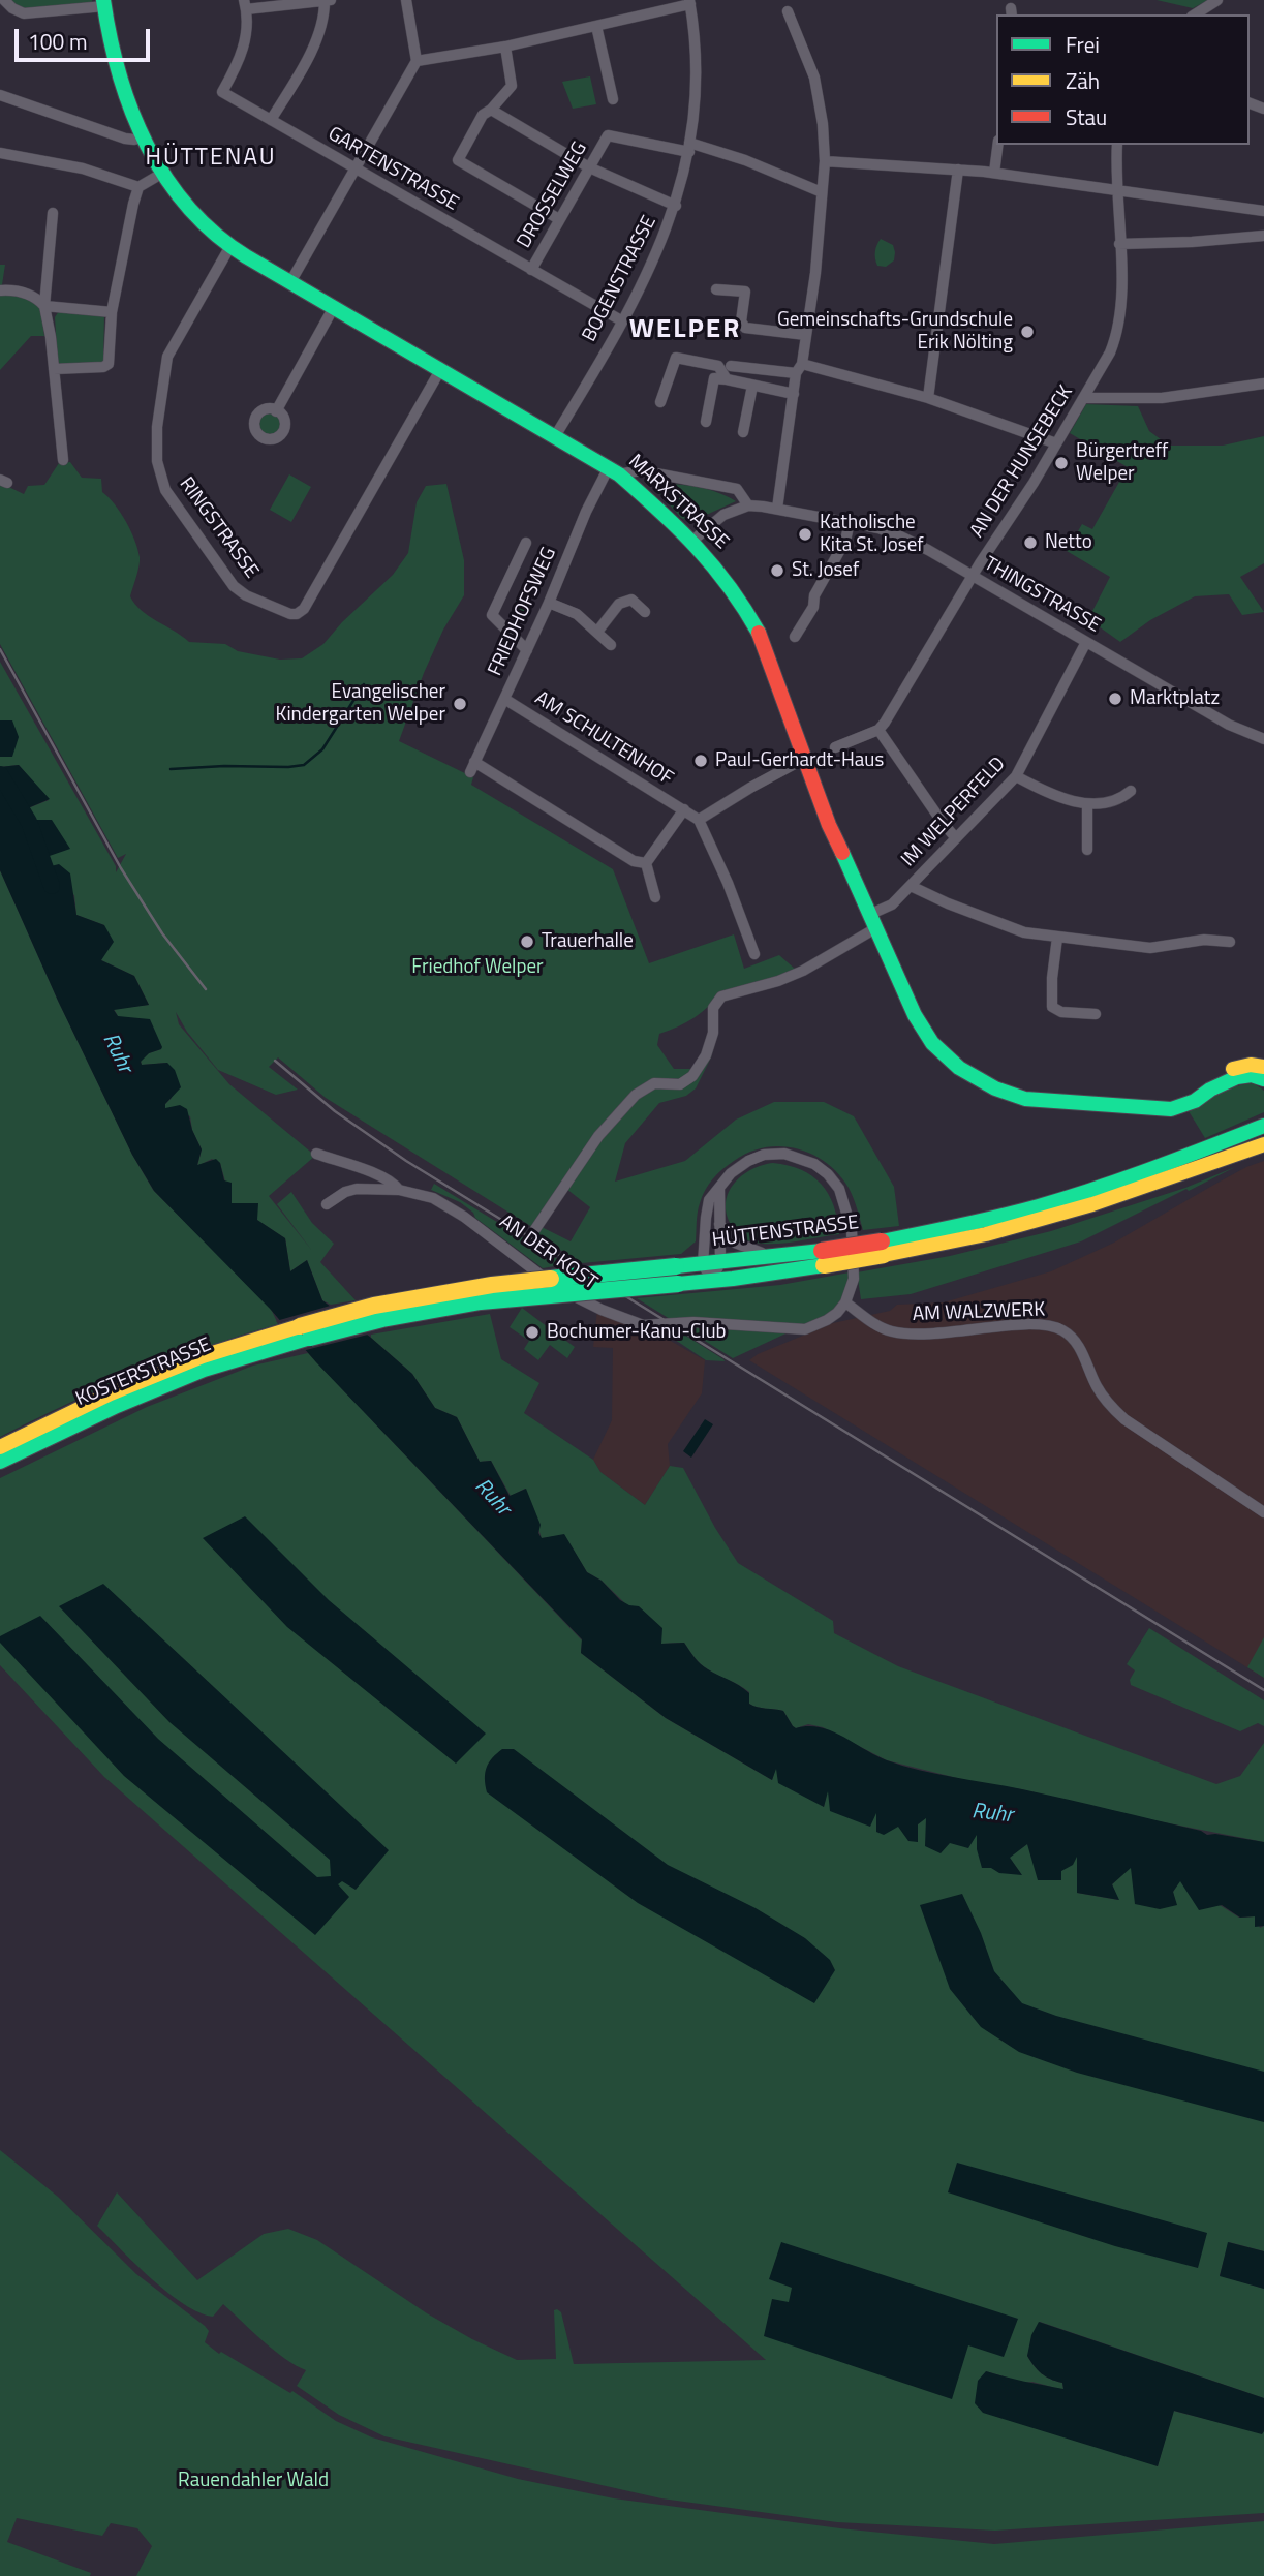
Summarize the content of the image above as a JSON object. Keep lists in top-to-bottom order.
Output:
{
  "streets": {
    "main road": ["MARXSTRASSE", "HÜTTENSTRASSE", "KOSTERSTRASSE"],
    "street": [
      "GARTENSTRASSE",
      "DROSSELWEG",
      "BOGENSTRASSE",
      "AN DER HUNSEBECK",
      "RINGSTRASSE",
      "THINGSTRASSE",
      "FRIEDHOFSWEG",
      "AM SCHULTENHOF",
      "IM WELPERFELD",
      "AN DER KOST",
      "AM WALZWERK"
    ]
  },
  "crossings": [
    ["GARTENSTRASSE", "DROSSELWEG"],
    ["GARTENSTRASSE", "BOGENSTRASSE"],
    ["DROSSELWEG", "BOGENSTRASSE"],
    ["BOGENSTRASSE", "MARXSTRASSE"],
    ["AN DER HUNSEBECK", "THINGSTRASSE"],
    ["MARXSTRASSE", "RINGSTRASSE"],
    ["MARXSTRASSE", "THINGSTRASSE"],
    ["MARXSTRASSE", "FRIEDHOFSWEG"],
    ["MARXSTRASSE", "IM WELPERFELD"],
    ["THINGSTRASSE", "FRIEDHOFSWEG"],
    ["THINGSTRASSE", "IM WELPERFELD"],
    ["FRIEDHOFSWEG", "AM SCHULTENHOF"],
    ["HÜTTENSTRASSE", "KOSTERSTRASSE"],
    ["AN DER KOST", "AM WALZWERK"]
  ],
  "districts": ["HÜTTENAU", "WELPER"],
  "water": ["Ruhr"],
  "parks": ["Friedhof Welper", "Rauendahler Wald"],
  "places": [
    "Gemeinschafts-Grundschule Erik Nölting",
    "Bürgertreff Welper",
    "Katholische Kita St. Josef",
    "Netto",
    "St. Josef",
    "Marktplatz",
    "Evangelischer Kindergarten Welper",
    "Paul-Gerhardt-Haus",
    "Trauerhalle",
    "Bochumer-Kanu-Club"
  ],
  "legend": ["Frei", "Zäh", "Stau"],
  "scale_bar": "100 m"
}
